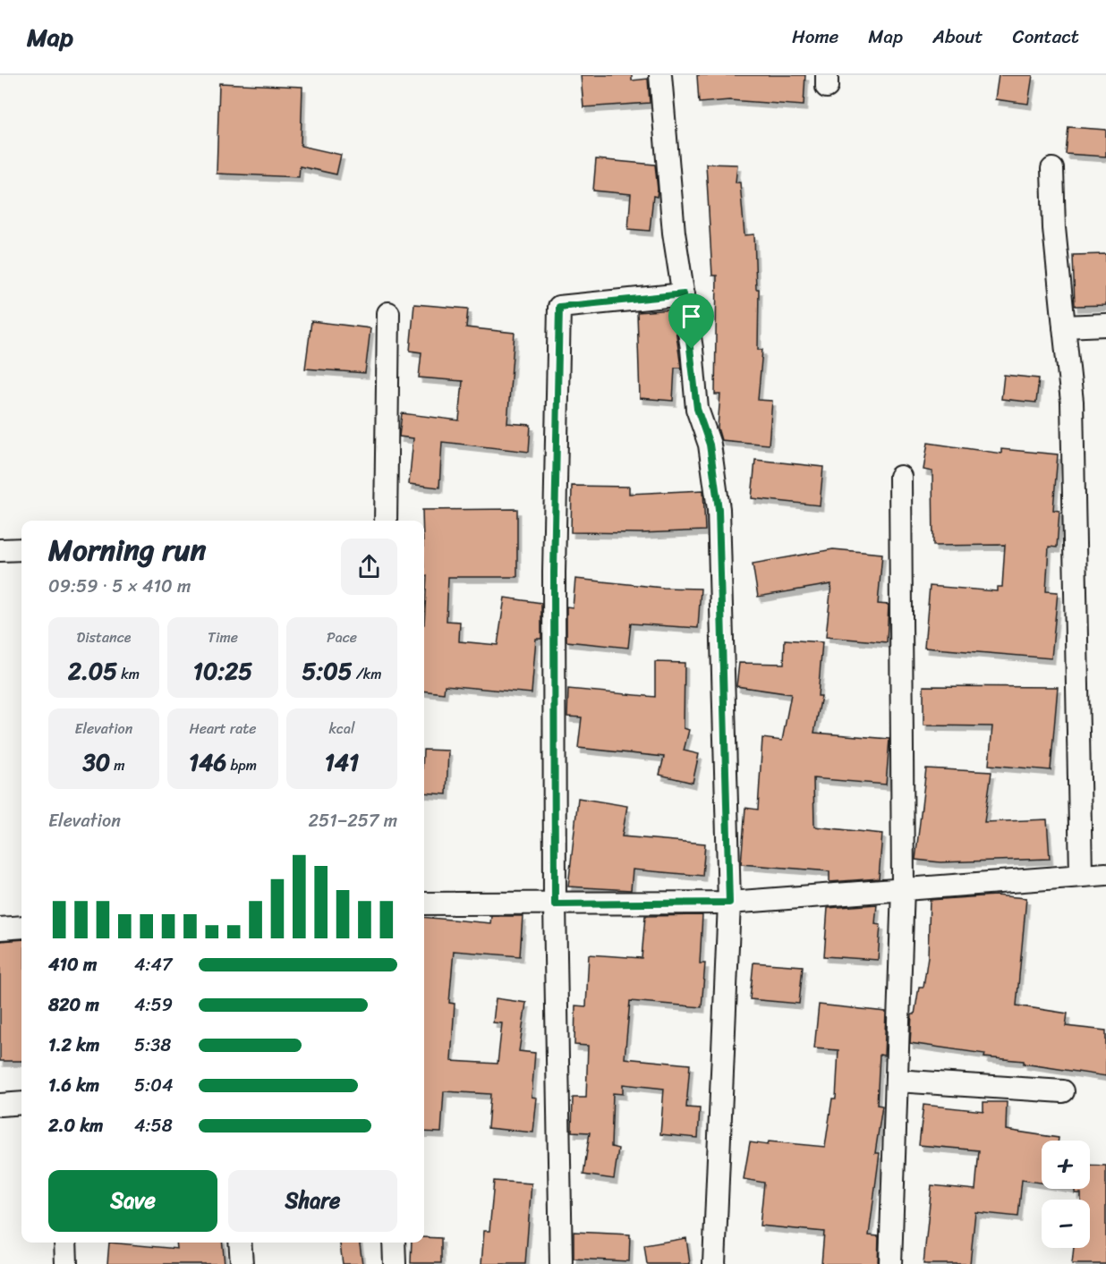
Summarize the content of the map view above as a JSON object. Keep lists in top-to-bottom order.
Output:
{
  "page": {
    "header": "Map",
    "nav": [
      "Home",
      "Map",
      "About",
      "Contact"
    ],
    "heading": ["Morning run", "09:59 · 5 × 410 m"],
    "stats": [
      ["Distance", "2.05 km"],
      ["Time", "10:25"],
      ["Pace", "5:05 /km"],
      ["Elevation", "30 m"],
      ["Heart rate", "146 bpm"],
      ["kcal", "141"]
    ],
    "chart": ["Elevation", "251–257 m"],
    "list": [
      {
        "name": "410 m",
        "note": "4:47"
      },
      {
        "name": "820 m",
        "note": "4:59"
      },
      {
        "name": "1.2 km",
        "note": "5:38"
      },
      {
        "name": "1.6 km",
        "note": "5:04"
      },
      {
        "name": "2.0 km",
        "note": "4:58"
      }
    ],
    "map_buttons": ["+", "−"],
    "buttons": ["Save", "Share"]
  }
}
